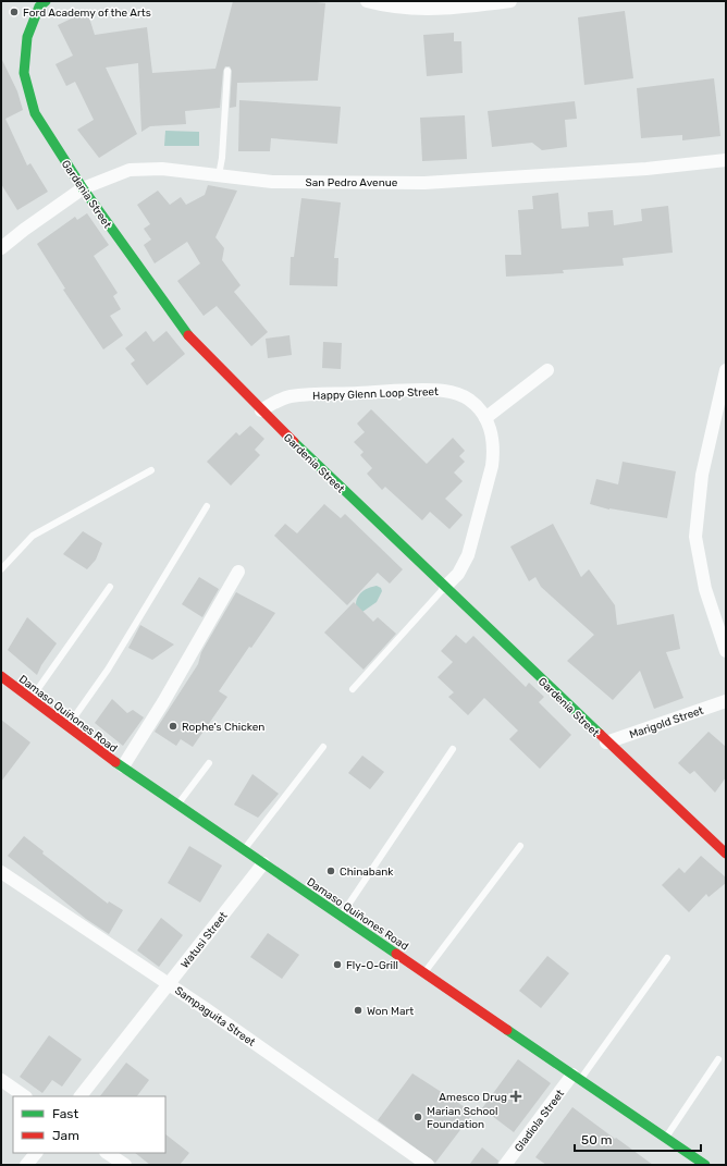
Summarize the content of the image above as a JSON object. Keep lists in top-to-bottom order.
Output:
{
  "streets": {
    "street": [
      "San Pedro Avenue",
      "Gardenia Street",
      "Happy Glenn Loop Street",
      "Damaso Quiñones Road",
      "Marigold Street",
      "Watusi Street",
      "Sampaguita Street",
      "Gladiola Street"
    ]
  },
  "crossings": [
    ["San Pedro Avenue", "Gardenia Street"],
    ["Gardenia Street", "Happy Glenn Loop Street"],
    ["Gardenia Street", "Marigold Street"],
    ["Damaso Quiñones Road", "Watusi Street"],
    ["Damaso Quiñones Road", "Gladiola Street"],
    ["Watusi Street", "Sampaguita Street"]
  ],
  "places": {
    "other": [
      "Ford Academy of the Arts",
      "Rophe's Chicken",
      "Chinabank",
      "Fly-O-Grill",
      "Won Mart",
      "Marian School Foundation"
    ],
    "health": ["Amesco Drug"]
  },
  "legend": ["Fast", "Jam"],
  "scale_bar": "50 m"
}
